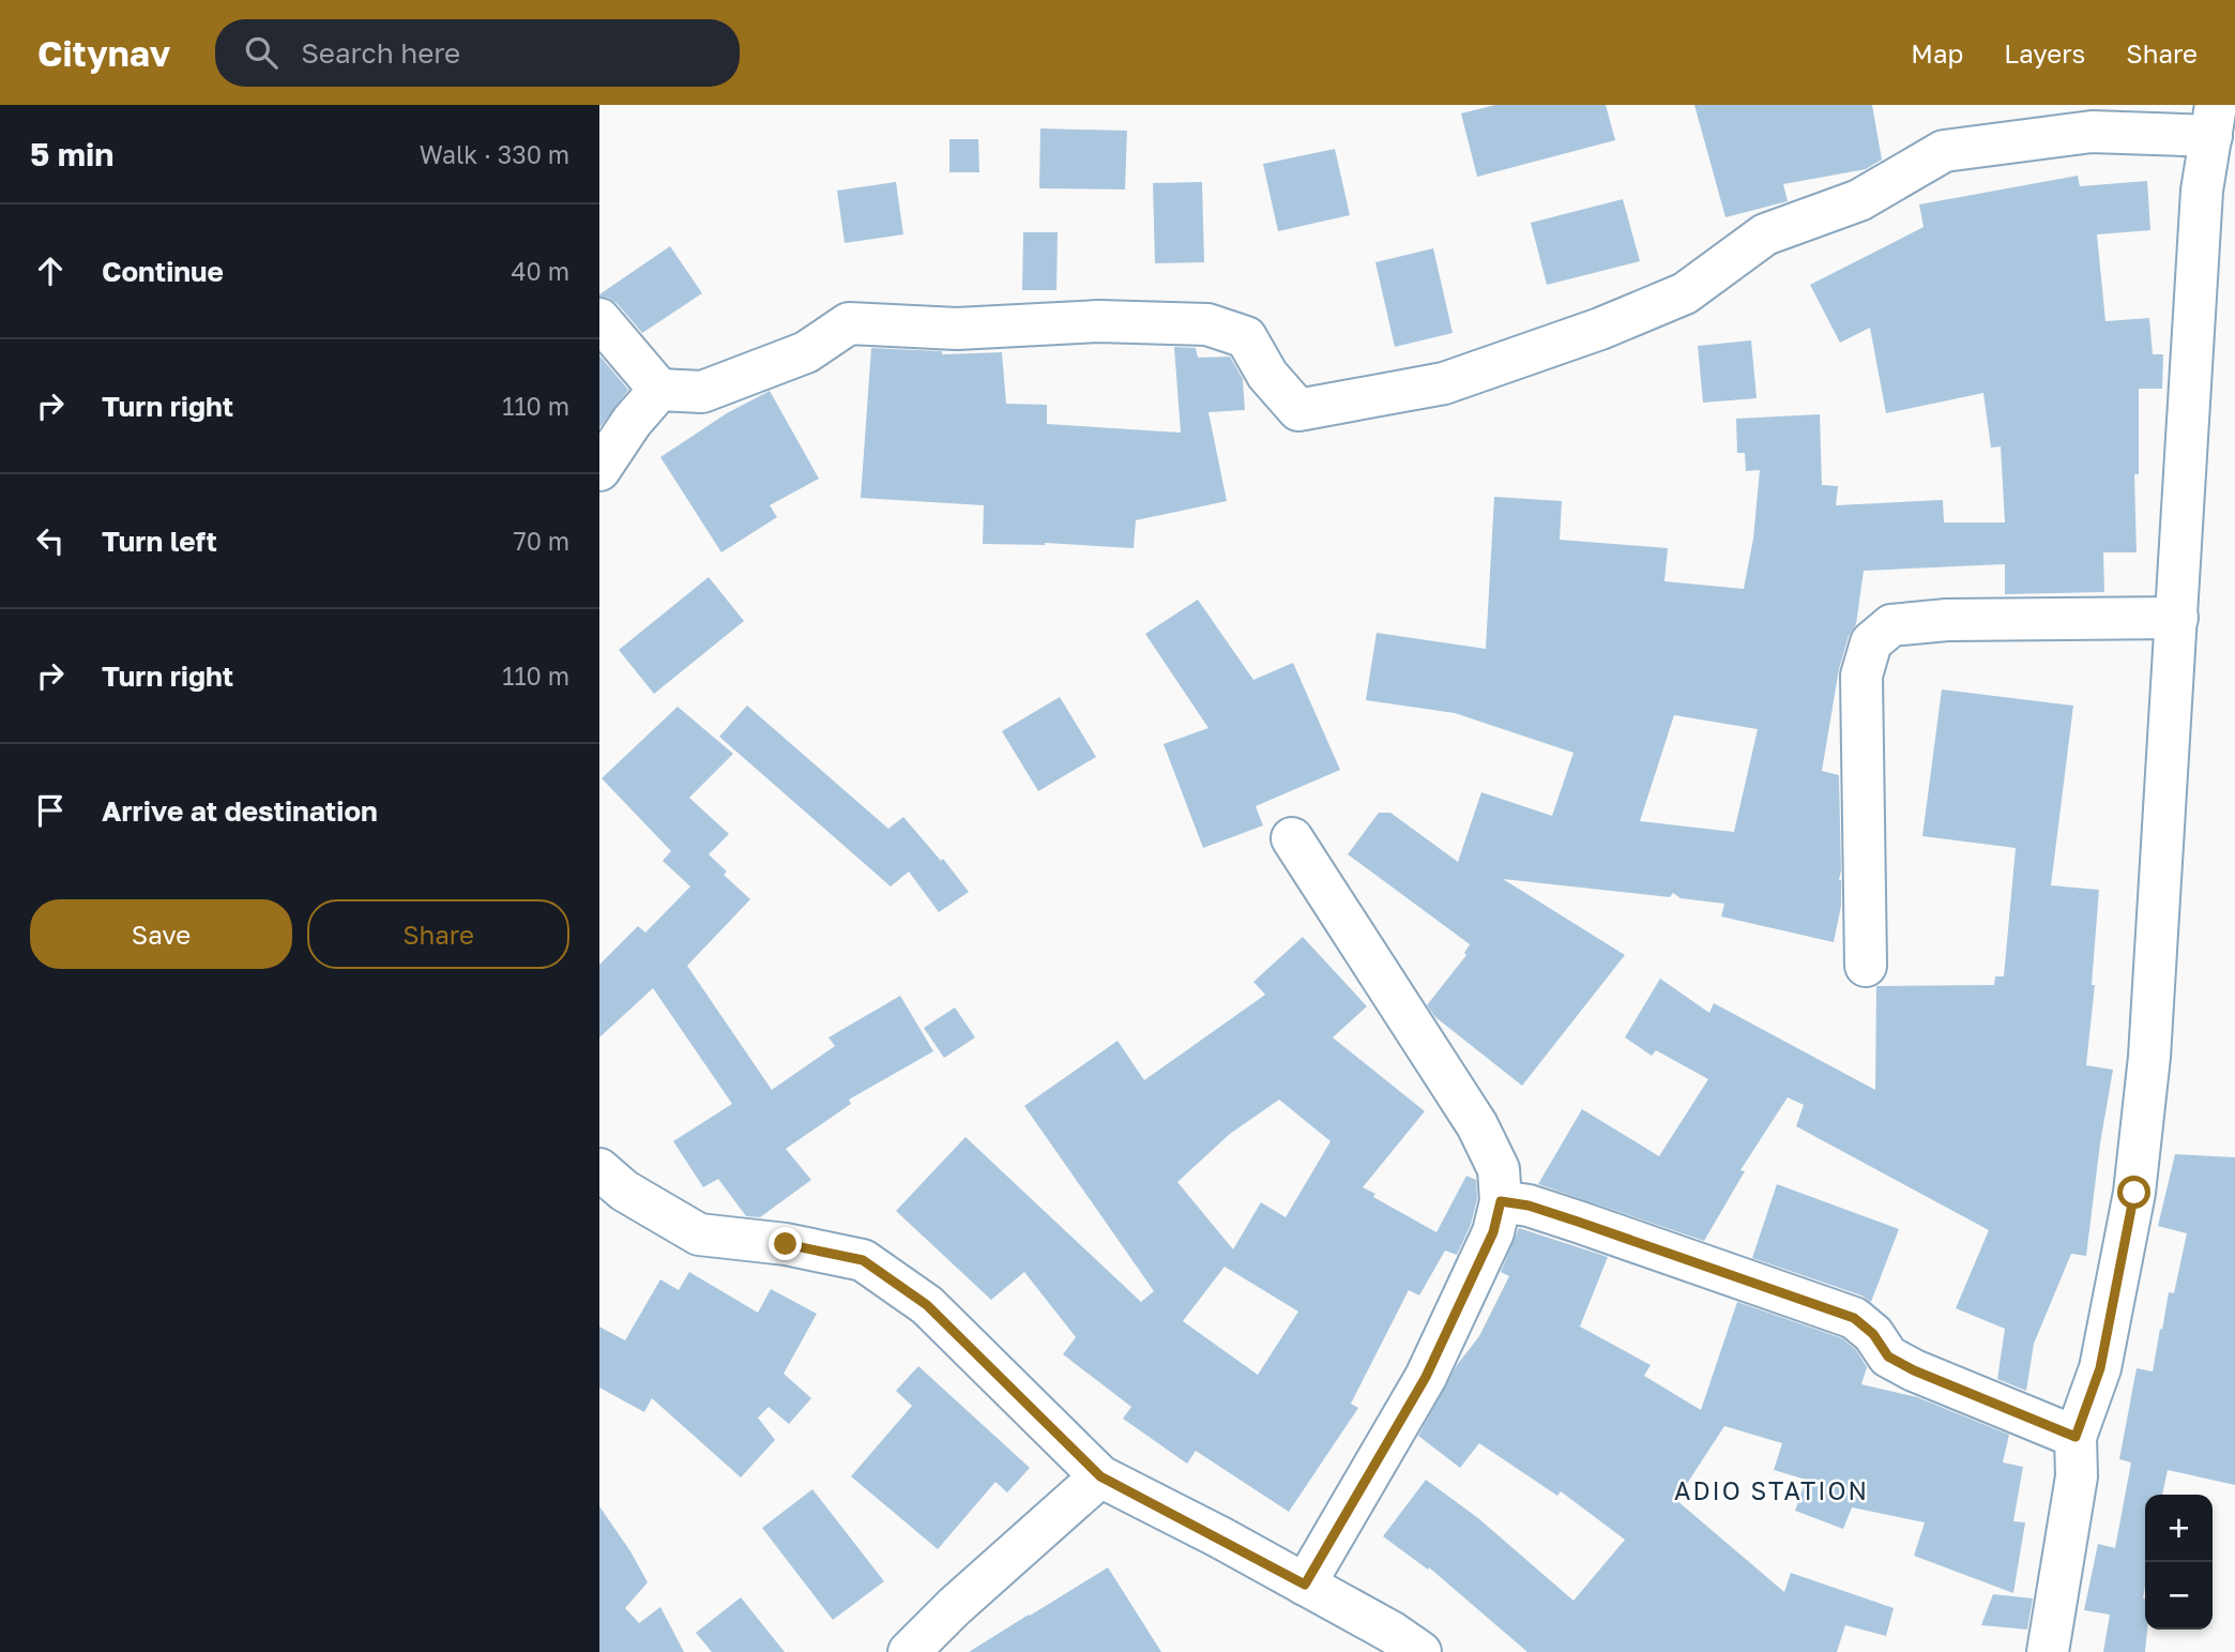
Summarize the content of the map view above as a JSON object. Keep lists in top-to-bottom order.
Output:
{
  "districts": ["ADIO STATION"],
  "page": {
    "header": "Citynav",
    "search": "Search here",
    "nav": ["Map", "Layers", "Share"],
    "heading": ["5 min", "Walk · 330 m"],
    "list": [
      ["Continue", "40 m"],
      ["Turn right", "110 m"],
      ["Turn left", "70 m"],
      ["Turn right", "110 m"],
      "Arrive at destination"
    ],
    "buttons": ["Save", "Share"],
    "map_buttons": ["+", "−"]
  }
}
